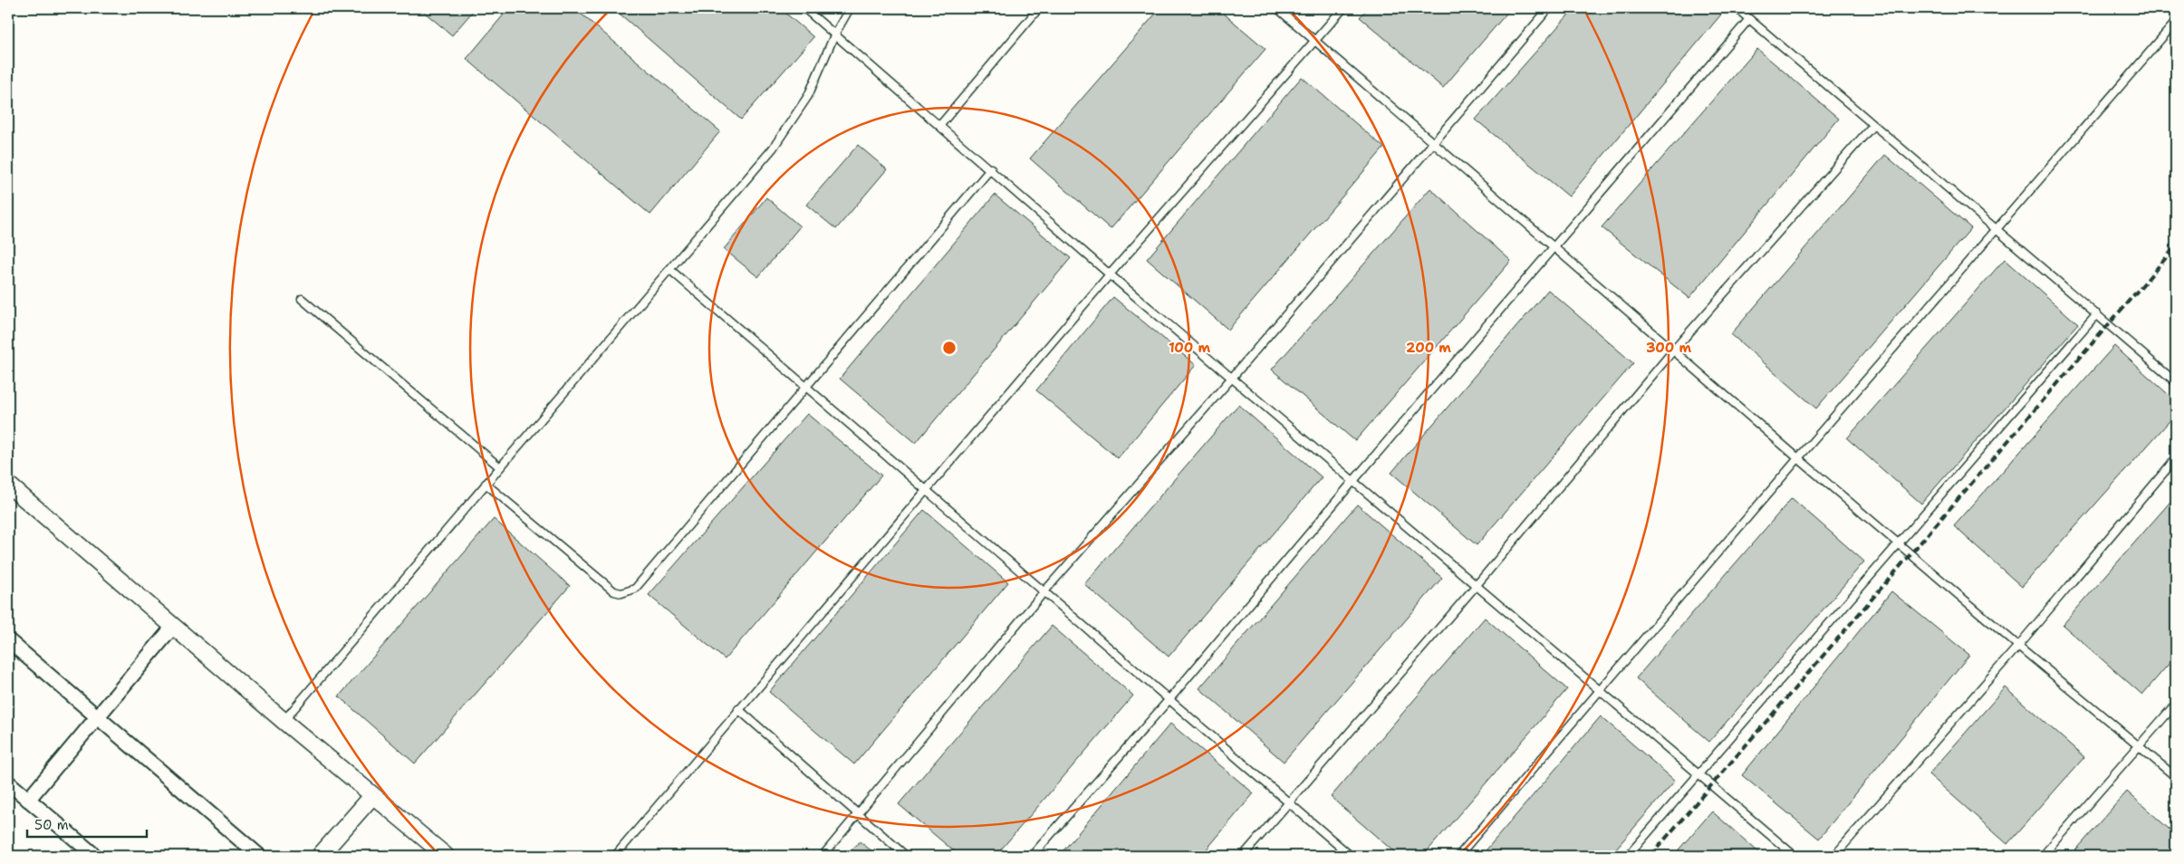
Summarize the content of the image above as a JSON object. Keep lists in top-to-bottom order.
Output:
{
  "scale_bar": "50 m",
  "rings": ["100 m", "200 m", "300 m"]
}
